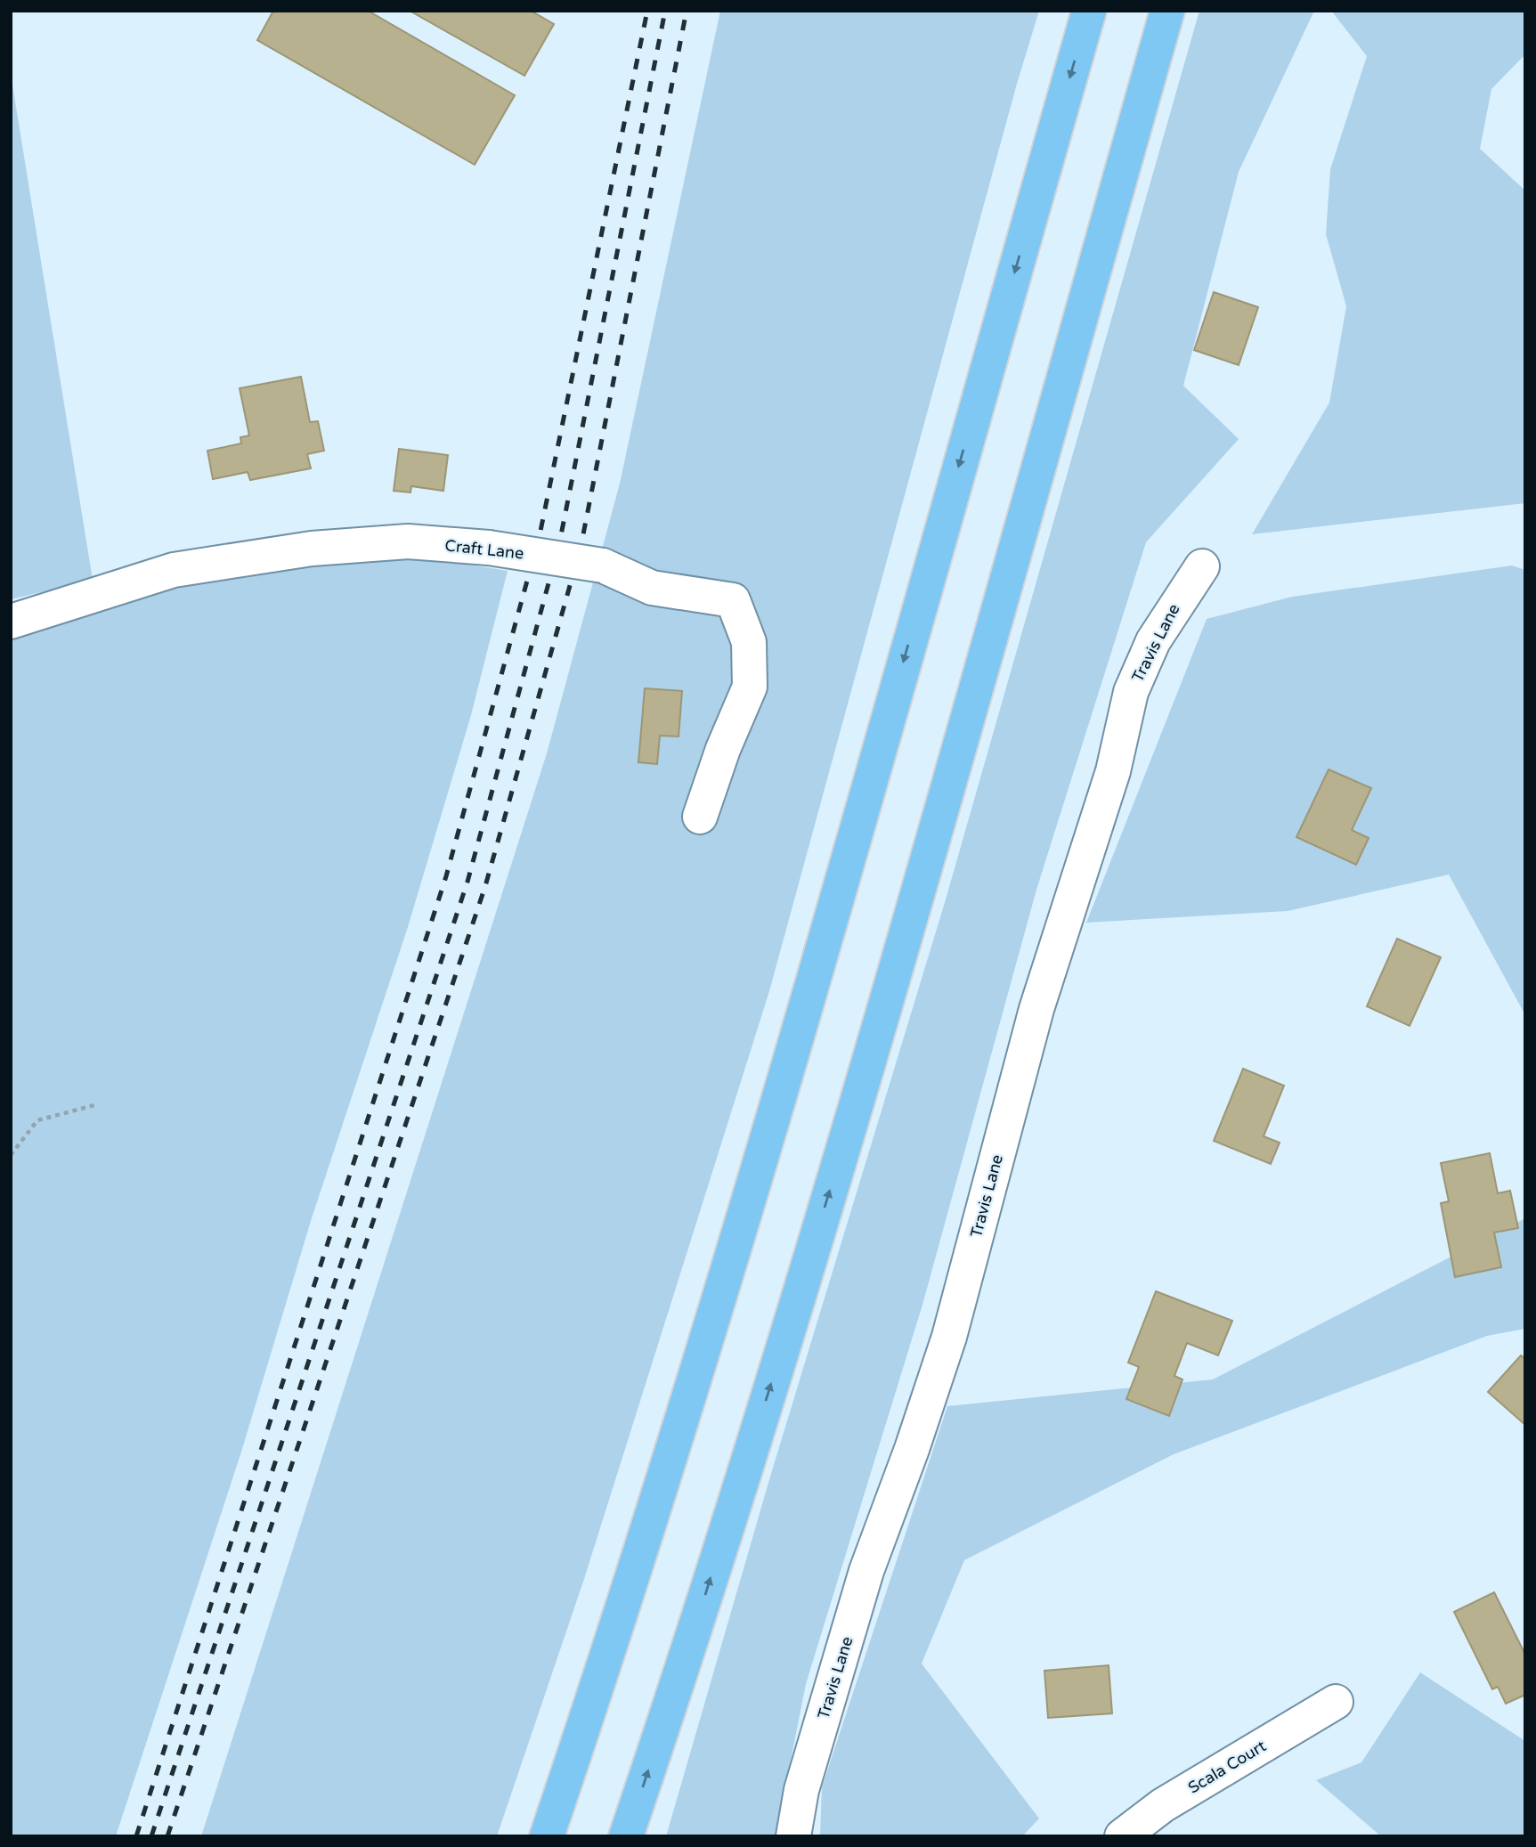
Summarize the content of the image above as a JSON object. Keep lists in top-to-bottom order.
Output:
{
  "streets": {
    "street": ["Craft Lane", "Travis Lane", "Scala Court"]
  }
}
